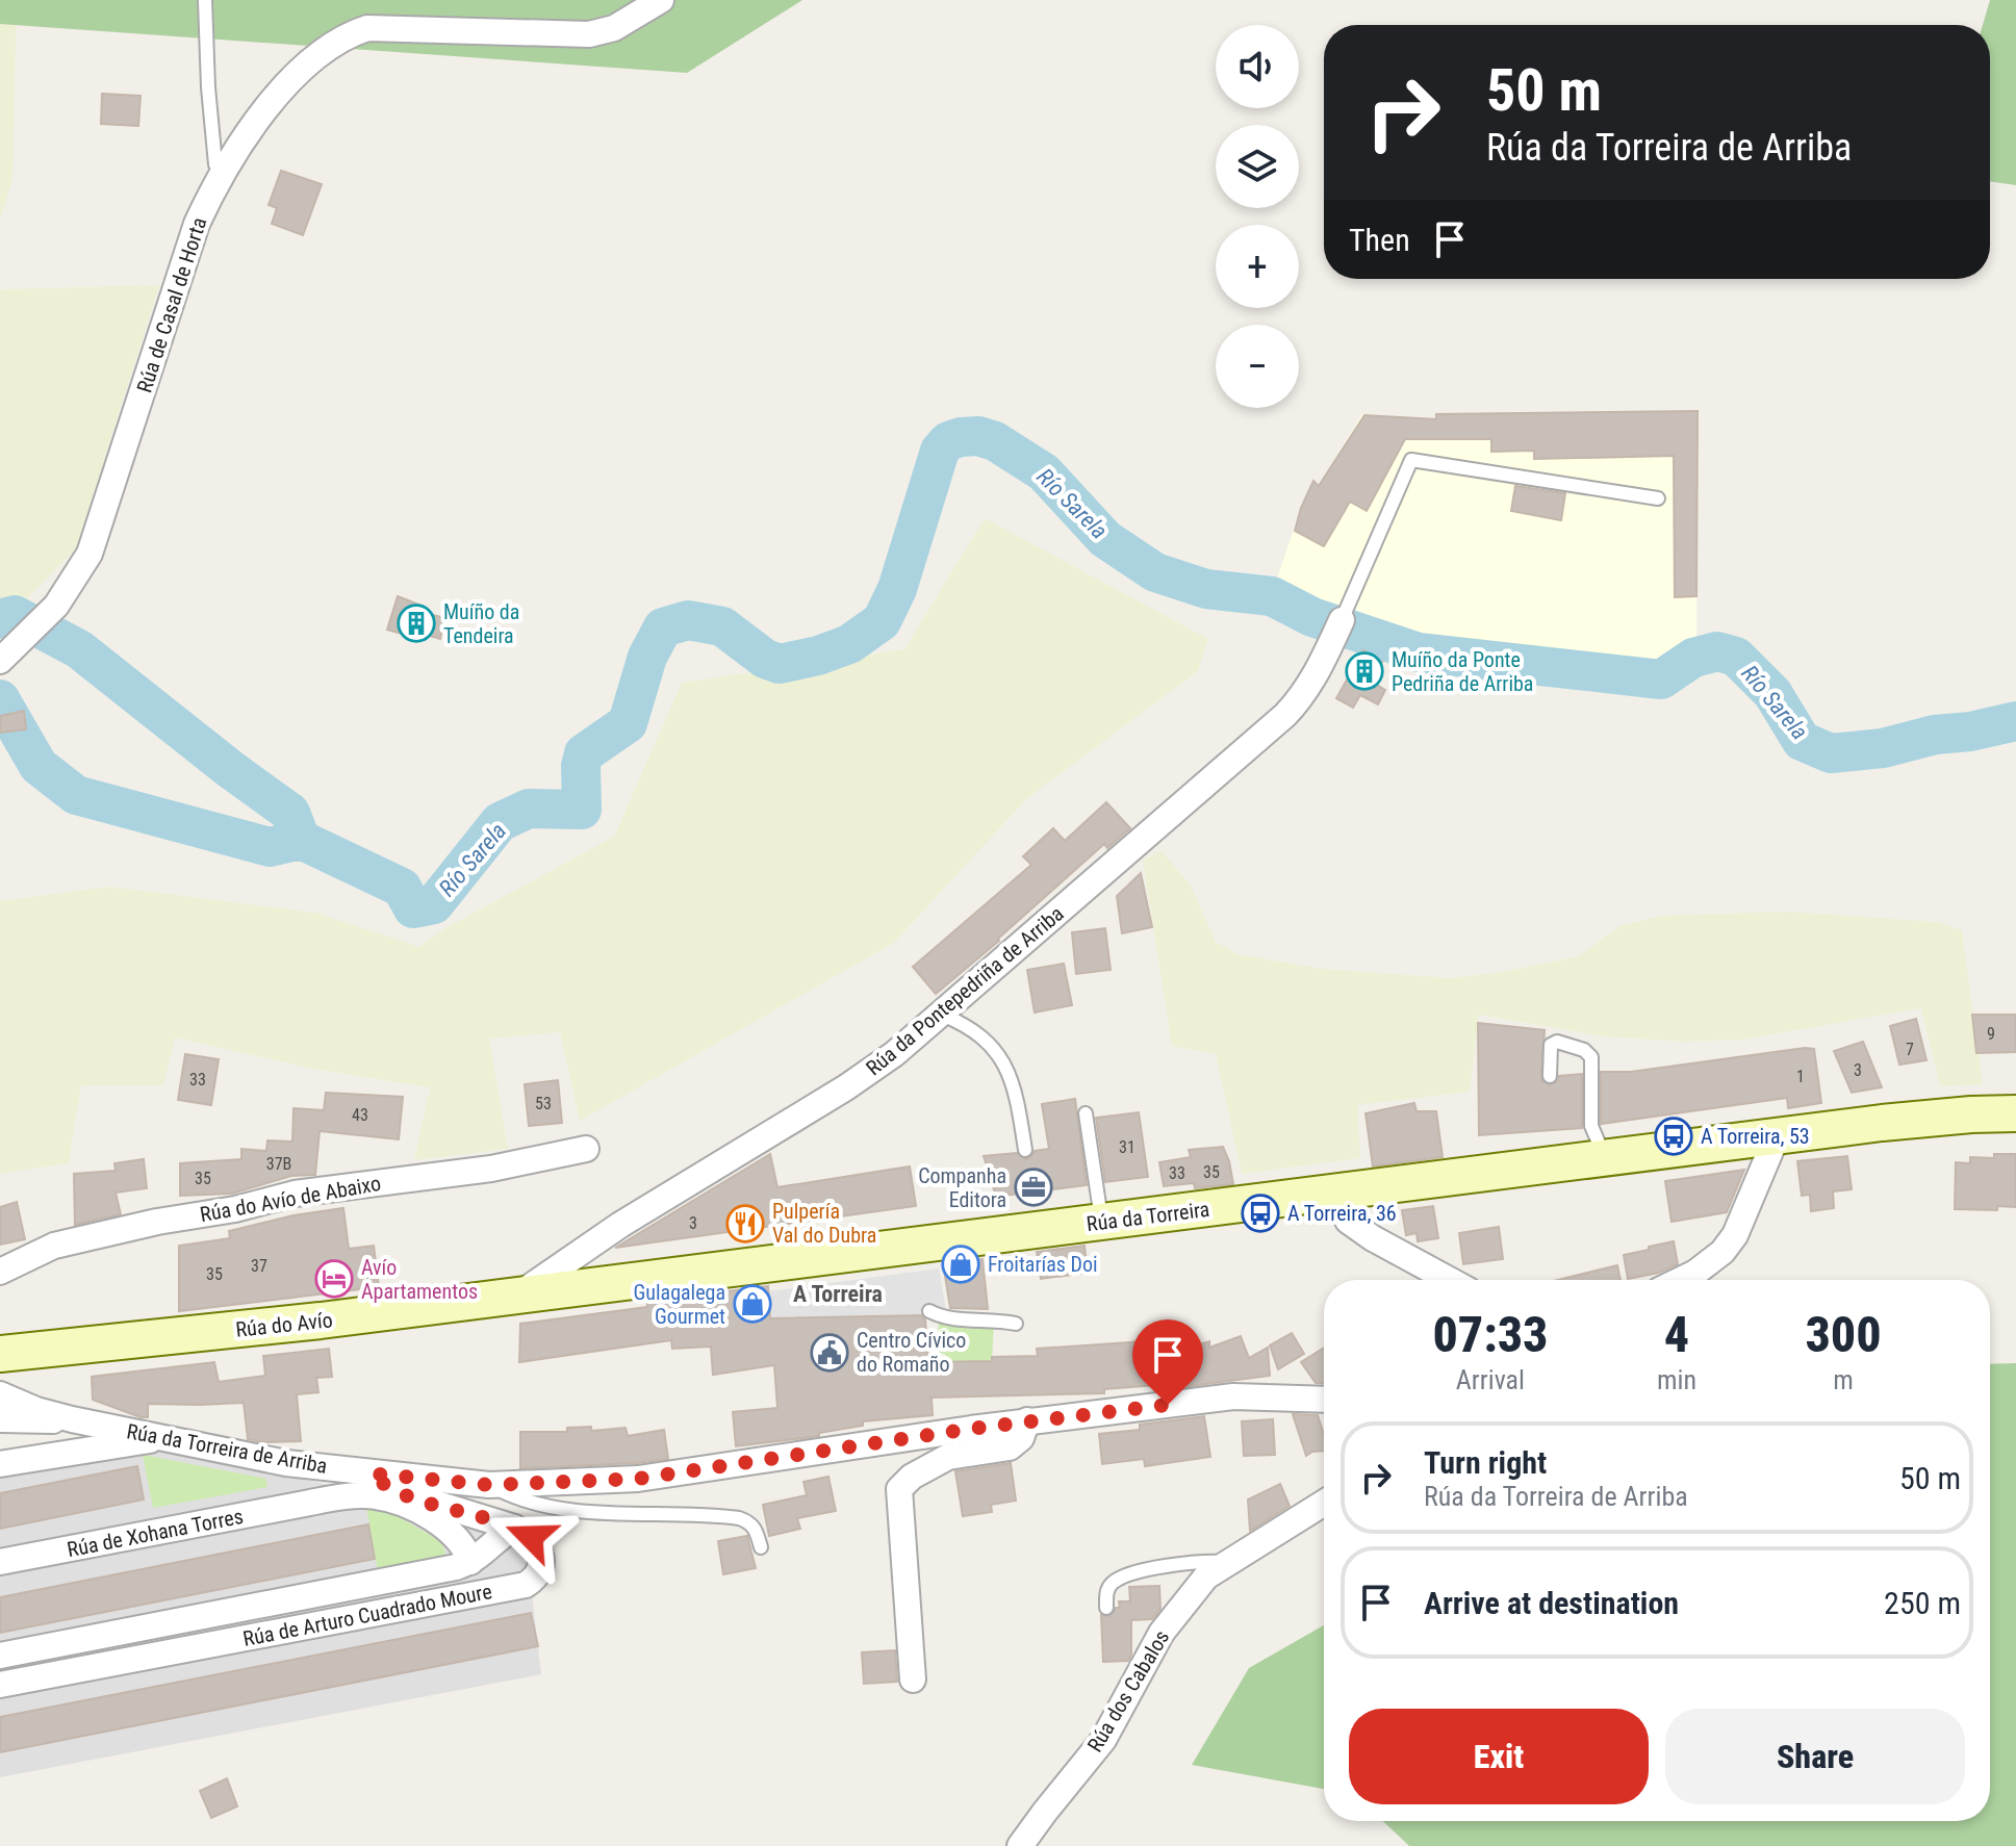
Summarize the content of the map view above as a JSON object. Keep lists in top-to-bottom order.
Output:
{
  "streets": {
    "main road": ["Rúa da Torreira", "Rúa do Avío"],
    "street": [
      "Rúa de Casal de Horta",
      "Rúa da Pontepedriña de Arriba",
      "Rúa do Avío de Abaixo",
      "Rúa da Torreira de Arriba",
      "Rúa de Xohana Torres",
      "Rúa de Arturo Cuadrado Moure",
      "Rúa dos Cabalos"
    ]
  },
  "crossings": [
    ["Rúa da Pontepedriña de Arriba", "Rúa da Torreira"],
    ["Rúa da Pontepedriña de Arriba", "Rúa do Avío"],
    ["Rúa da Torreira", "Rúa do Avío"],
    ["Rúa de Xohana Torres", "Rúa de Arturo Cuadrado Moure"]
  ],
  "districts": ["A Torreira"],
  "water": ["Río Sarela"],
  "places": {
    "building": ["Muíño da Tendeira", "Muíño da Ponte Pedriña de Arriba"],
    "bus stop": ["A Torreira, 53", "A Torreira, 36"],
    "office": ["Companha Editora"],
    "restaurant": ["Pulpería Val do Dubra"],
    "shop": ["Froitarías Doi", "Gulagalega Gourmet"],
    "hotel": ["Avío Apartamentos"],
    "public building": ["Centro Cívico do Romaño"]
  },
  "house_numbers": [
    "9",
    "7",
    "3",
    "1",
    "33",
    "53",
    "43",
    "31",
    "37B",
    "35",
    "33",
    "35",
    "3",
    "37",
    "35"
  ],
  "page": {
    "map_buttons": ["+", "−"],
    "turn": ["50 m", "Rúa da Torreira de Arriba"],
    "then": "Then",
    "eta": [
      "07:33",
      "Arrival",
      "4",
      "min",
      "300",
      "m"
    ],
    "list": [
      {
        "name": "Turn right",
        "note": "Rúa da Torreira de Arriba",
        "value": "50 m"
      },
      {
        "name": "Arrive at destination",
        "value": "250 m"
      }
    ],
    "buttons": ["Exit", "Share"]
  }
}
